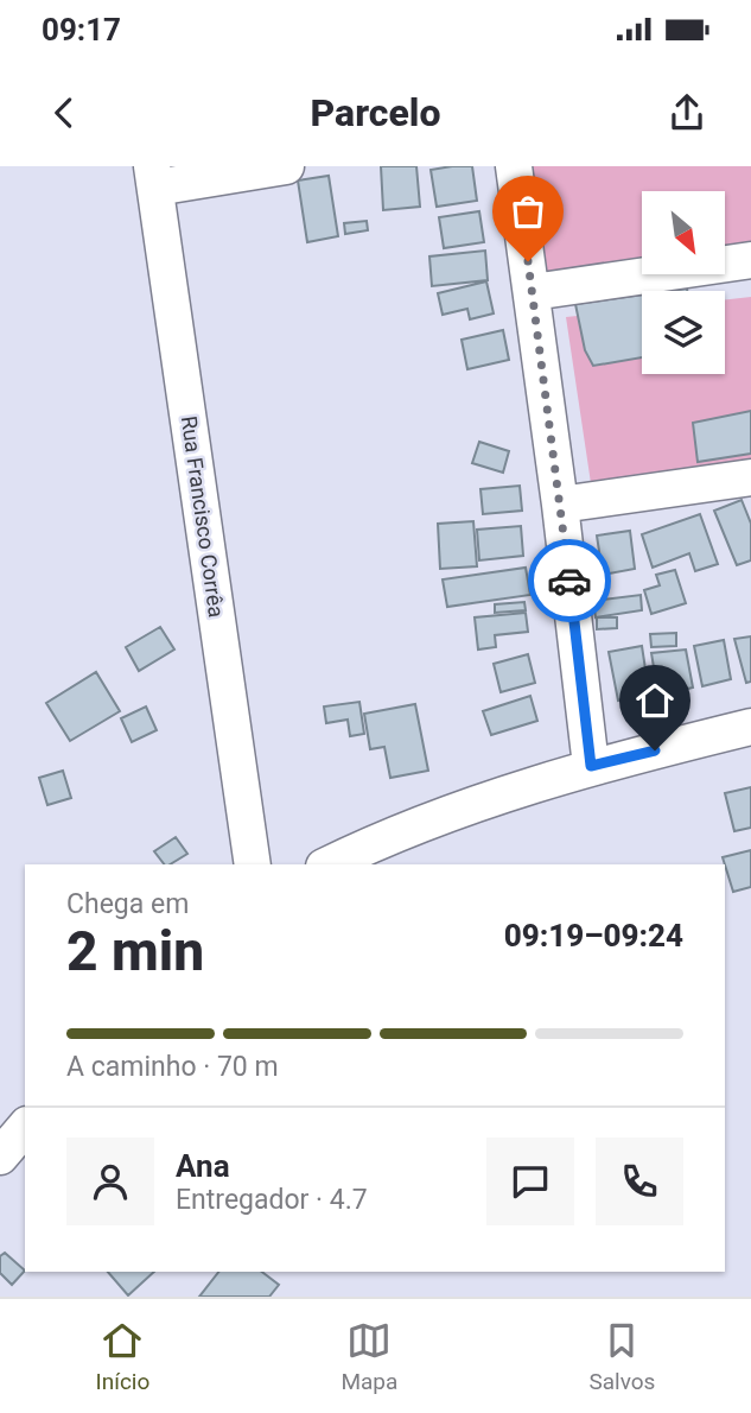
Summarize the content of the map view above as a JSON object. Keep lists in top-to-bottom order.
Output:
{
  "streets": {
    "street": ["Rua Francisco Corrêa"]
  },
  "north": "bottom right",
  "page": {
    "status": "09:17",
    "header": "Parcelo",
    "heading": ["2 min", "Chega em", "09:19–09:24"],
    "panel": ["Ana", "Entregador · 4.7"],
    "bar": "A caminho · 70 m",
    "tabs": ["Início", "Mapa", "Salvos"]
  }
}
